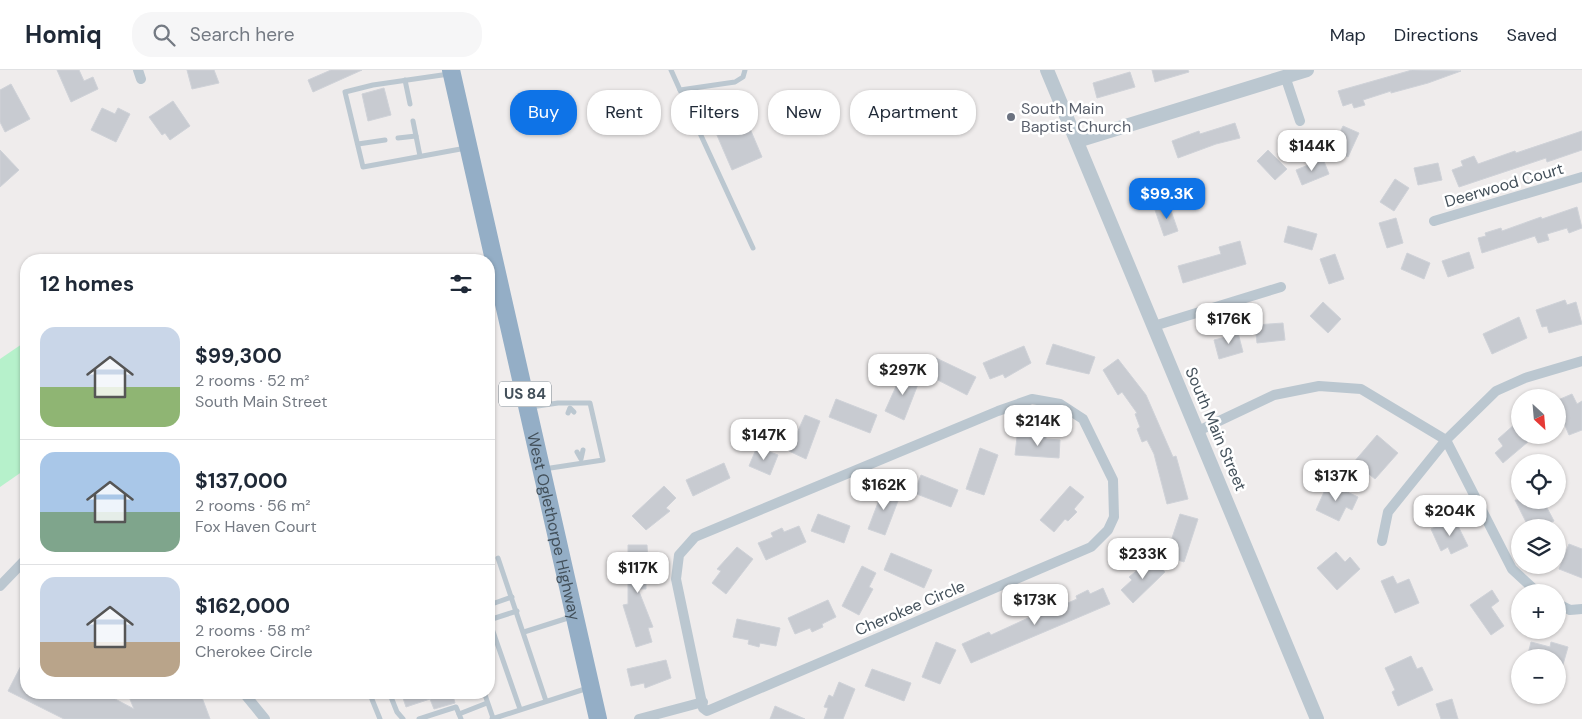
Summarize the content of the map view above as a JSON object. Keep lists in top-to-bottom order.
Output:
{
  "streets": {
    "highway": ["US 84", "West Oglethorpe Highway"],
    "street": ["Deerwood Court", "South Main Street", "Cherokee Circle"]
  },
  "places": ["South Main Baptist Church"],
  "north": "bottom right",
  "page": {
    "header": "Homiq",
    "search": "Search here",
    "nav": ["Map", "Directions", "Saved"],
    "chip": [
      "Buy",
      "Rent",
      "Filters",
      "New",
      "Apartment"
    ],
    "price": [
      "$144K",
      "$99.3K",
      "$176K",
      "$297K",
      "$214K",
      "$147K",
      "$137K",
      "$162K",
      "$204K",
      "$233K",
      "$117K",
      "$173K"
    ],
    "heading": "12 homes",
    "list": [
      {
        "name": "$99,300",
        "note": "2 rooms · 52 m² · South Main Street"
      },
      {
        "name": "$137,000",
        "note": "2 rooms · 56 m² · Fox Haven Court"
      },
      {
        "name": "$162,000",
        "note": "2 rooms · 58 m² · Cherokee Circle"
      }
    ],
    "map_buttons": ["+", "−"]
  }
}
